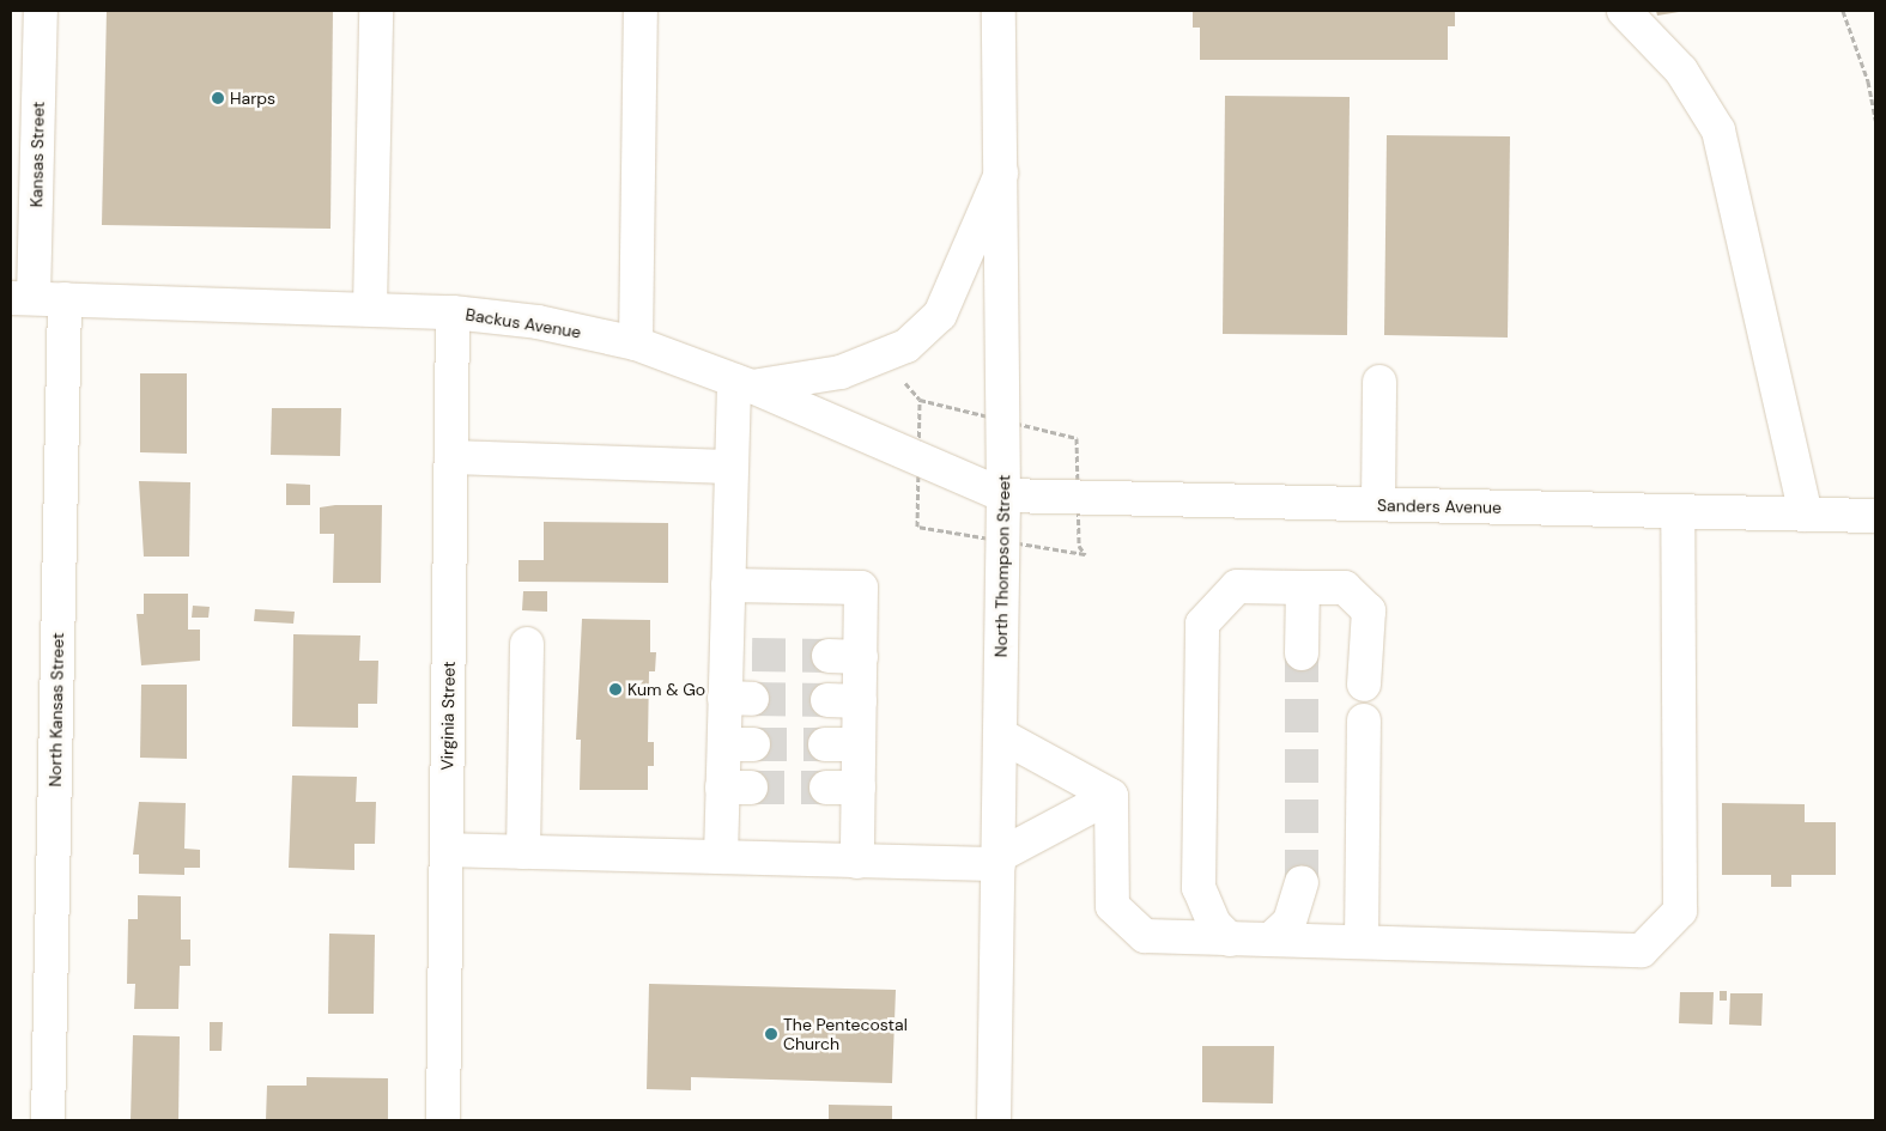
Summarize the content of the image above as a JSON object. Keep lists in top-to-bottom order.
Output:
{
  "streets": {
    "street": [
      "Kansas Street",
      "Backus Avenue",
      "Sanders Avenue",
      "North Thompson Street",
      "North Kansas Street",
      "Virginia Street"
    ]
  },
  "crossings": [
    ["Kansas Street", "Backus Avenue"],
    ["Kansas Street", "North Kansas Street"],
    ["Backus Avenue", "Sanders Avenue"],
    ["Backus Avenue", "North Thompson Street"],
    ["Backus Avenue", "North Kansas Street"],
    ["Backus Avenue", "Virginia Street"],
    ["Sanders Avenue", "North Thompson Street"]
  ],
  "places": ["Harps", "Kum & Go", "The Pentecostal Church"]
}
